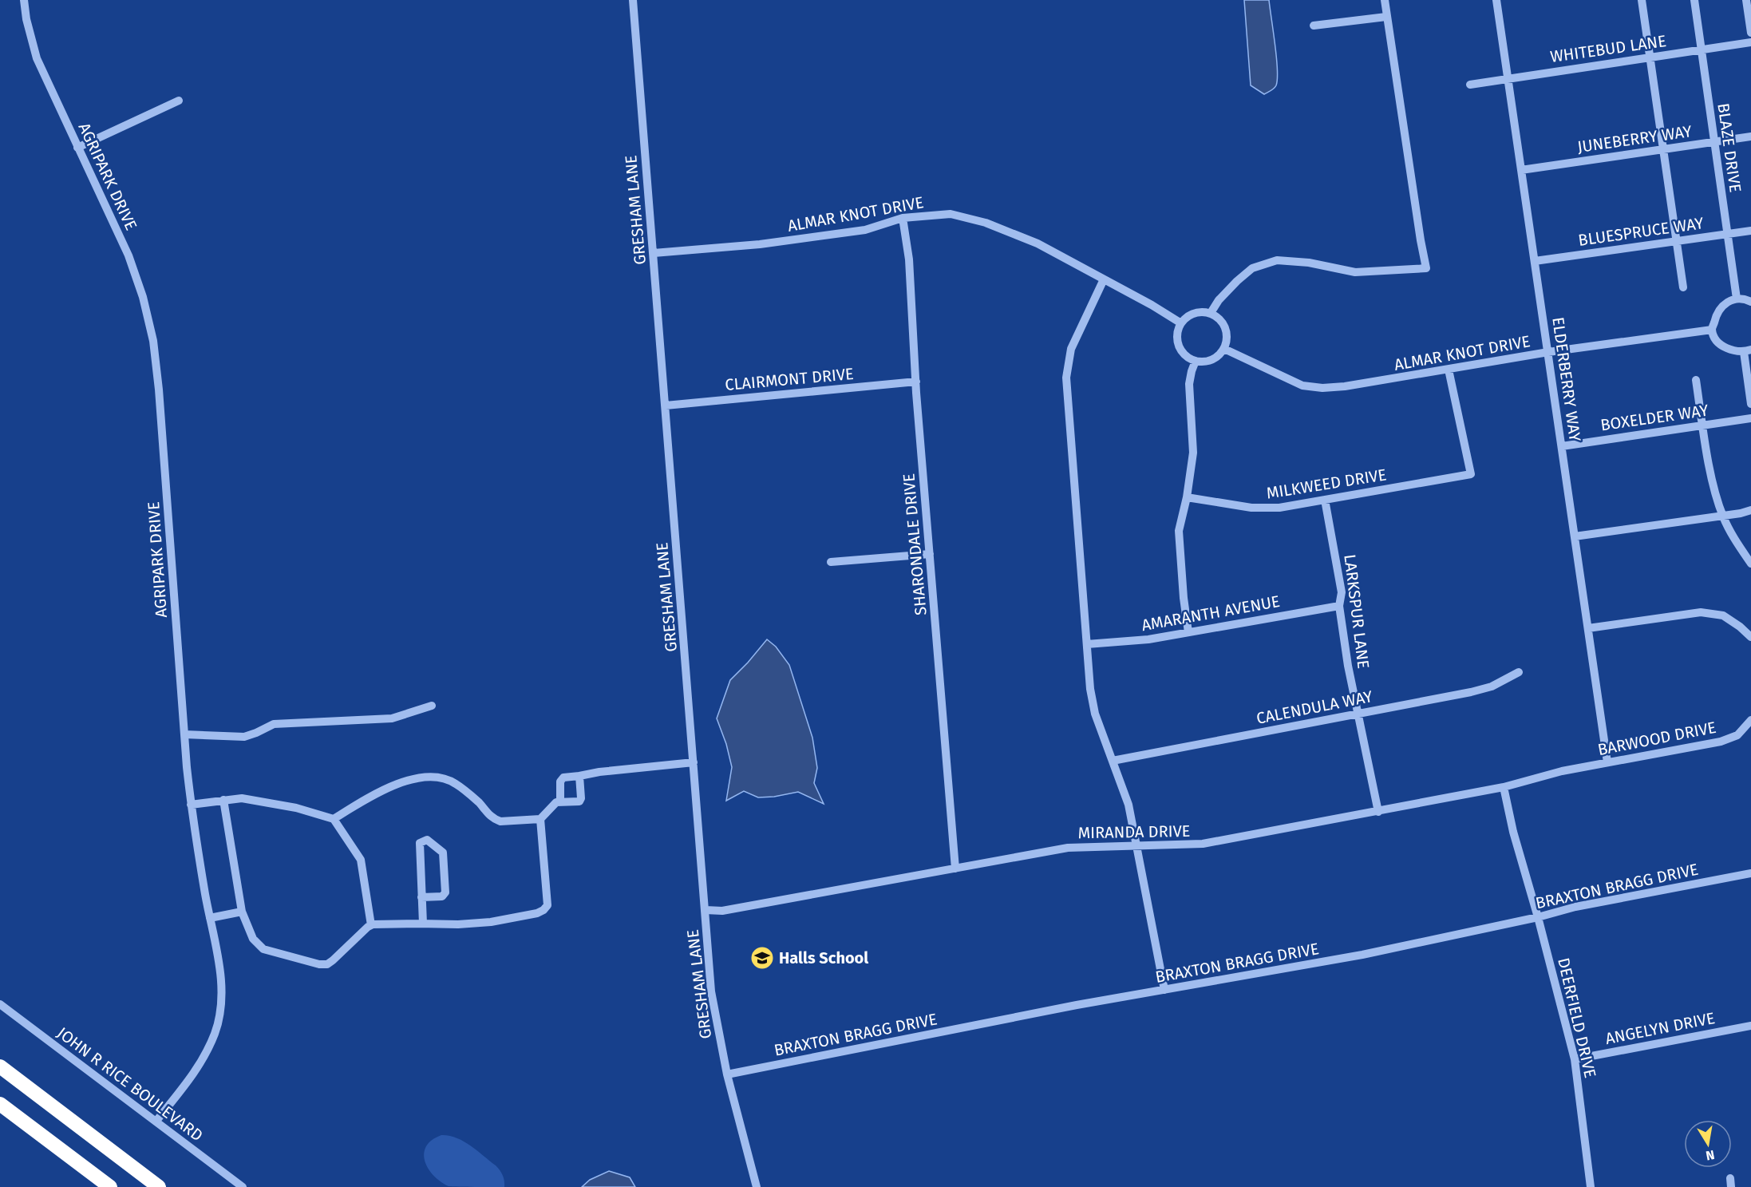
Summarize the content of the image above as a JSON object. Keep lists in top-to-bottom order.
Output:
{
  "streets": {
    "street": [
      "WHITEBUD LANE",
      "JUNEBERRY WAY",
      "BLAZE DRIVE",
      "AGRIPARK DRIVE",
      "GRESHAM LANE",
      "ALMAR KNOT DRIVE",
      "BLUESPRUCE WAY",
      "CLAIRMONT DRIVE",
      "ELDERBERRY WAY",
      "BOXELDER WAY",
      "MILKWEED DRIVE",
      "SHARONDALE DRIVE",
      "LARKSPUR LANE",
      "AMARANTH AVENUE",
      "CALENDULA WAY",
      "BARWOOD DRIVE",
      "MIRANDA DRIVE",
      "BRAXTON BRAGG DRIVE",
      "DEERFIELD DRIVE",
      "ANGELYN DRIVE",
      "JOHN R RICE BOULEVARD"
    ]
  },
  "crossings": [
    ["WHITEBUD LANE", "BLAZE DRIVE"],
    ["WHITEBUD LANE", "ELDERBERRY WAY"],
    ["JUNEBERRY WAY", "BLAZE DRIVE"],
    ["JUNEBERRY WAY", "ELDERBERRY WAY"],
    ["BLAZE DRIVE", "BLUESPRUCE WAY"],
    ["AGRIPARK DRIVE", "JOHN R RICE BOULEVARD"],
    ["GRESHAM LANE", "ALMAR KNOT DRIVE"],
    ["GRESHAM LANE", "CLAIRMONT DRIVE"],
    ["GRESHAM LANE", "MIRANDA DRIVE"],
    ["GRESHAM LANE", "BRAXTON BRAGG DRIVE"],
    ["ALMAR KNOT DRIVE", "ELDERBERRY WAY"],
    ["ALMAR KNOT DRIVE", "MILKWEED DRIVE"],
    ["ALMAR KNOT DRIVE", "SHARONDALE DRIVE"],
    ["BLUESPRUCE WAY", "ELDERBERRY WAY"],
    ["CLAIRMONT DRIVE", "SHARONDALE DRIVE"],
    ["ELDERBERRY WAY", "BOXELDER WAY"],
    ["ELDERBERRY WAY", "BARWOOD DRIVE"],
    ["MILKWEED DRIVE", "LARKSPUR LANE"],
    ["SHARONDALE DRIVE", "MIRANDA DRIVE"],
    ["LARKSPUR LANE", "AMARANTH AVENUE"],
    ["LARKSPUR LANE", "CALENDULA WAY"],
    ["LARKSPUR LANE", "MIRANDA DRIVE"],
    ["BARWOOD DRIVE", "MIRANDA DRIVE"],
    ["MIRANDA DRIVE", "DEERFIELD DRIVE"],
    ["BRAXTON BRAGG DRIVE", "DEERFIELD DRIVE"],
    ["DEERFIELD DRIVE", "ANGELYN DRIVE"]
  ],
  "places": {
    "school or university": ["Halls School"]
  },
  "north": "bottom"
}
